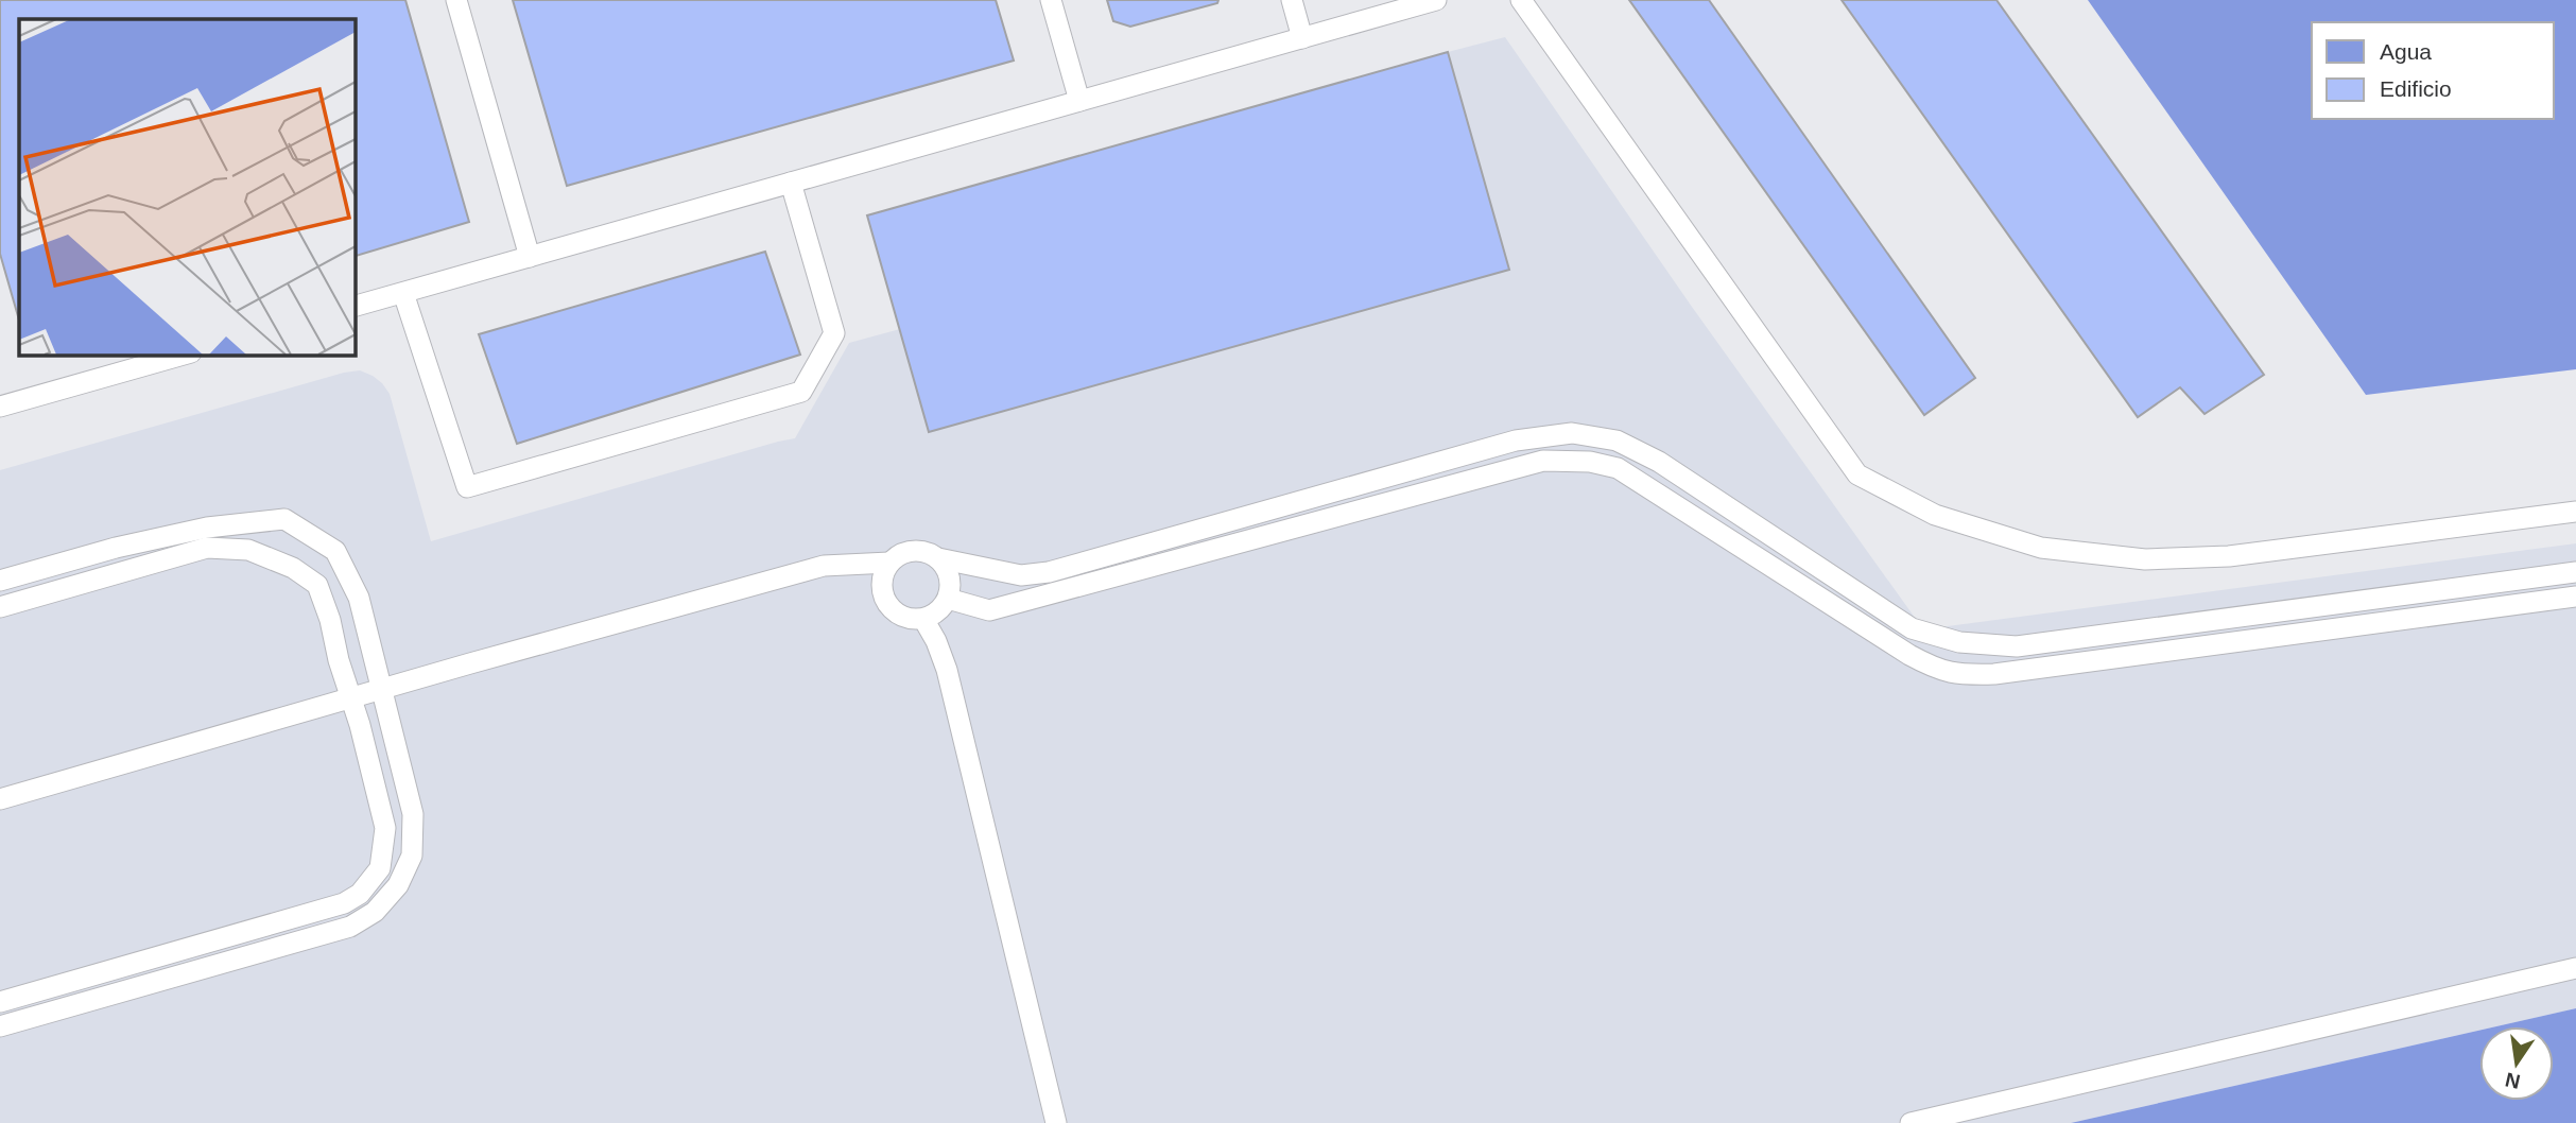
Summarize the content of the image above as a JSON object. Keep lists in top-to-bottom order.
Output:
{
  "legend": ["Agua", "Edificio"],
  "north": "bottom"
}
